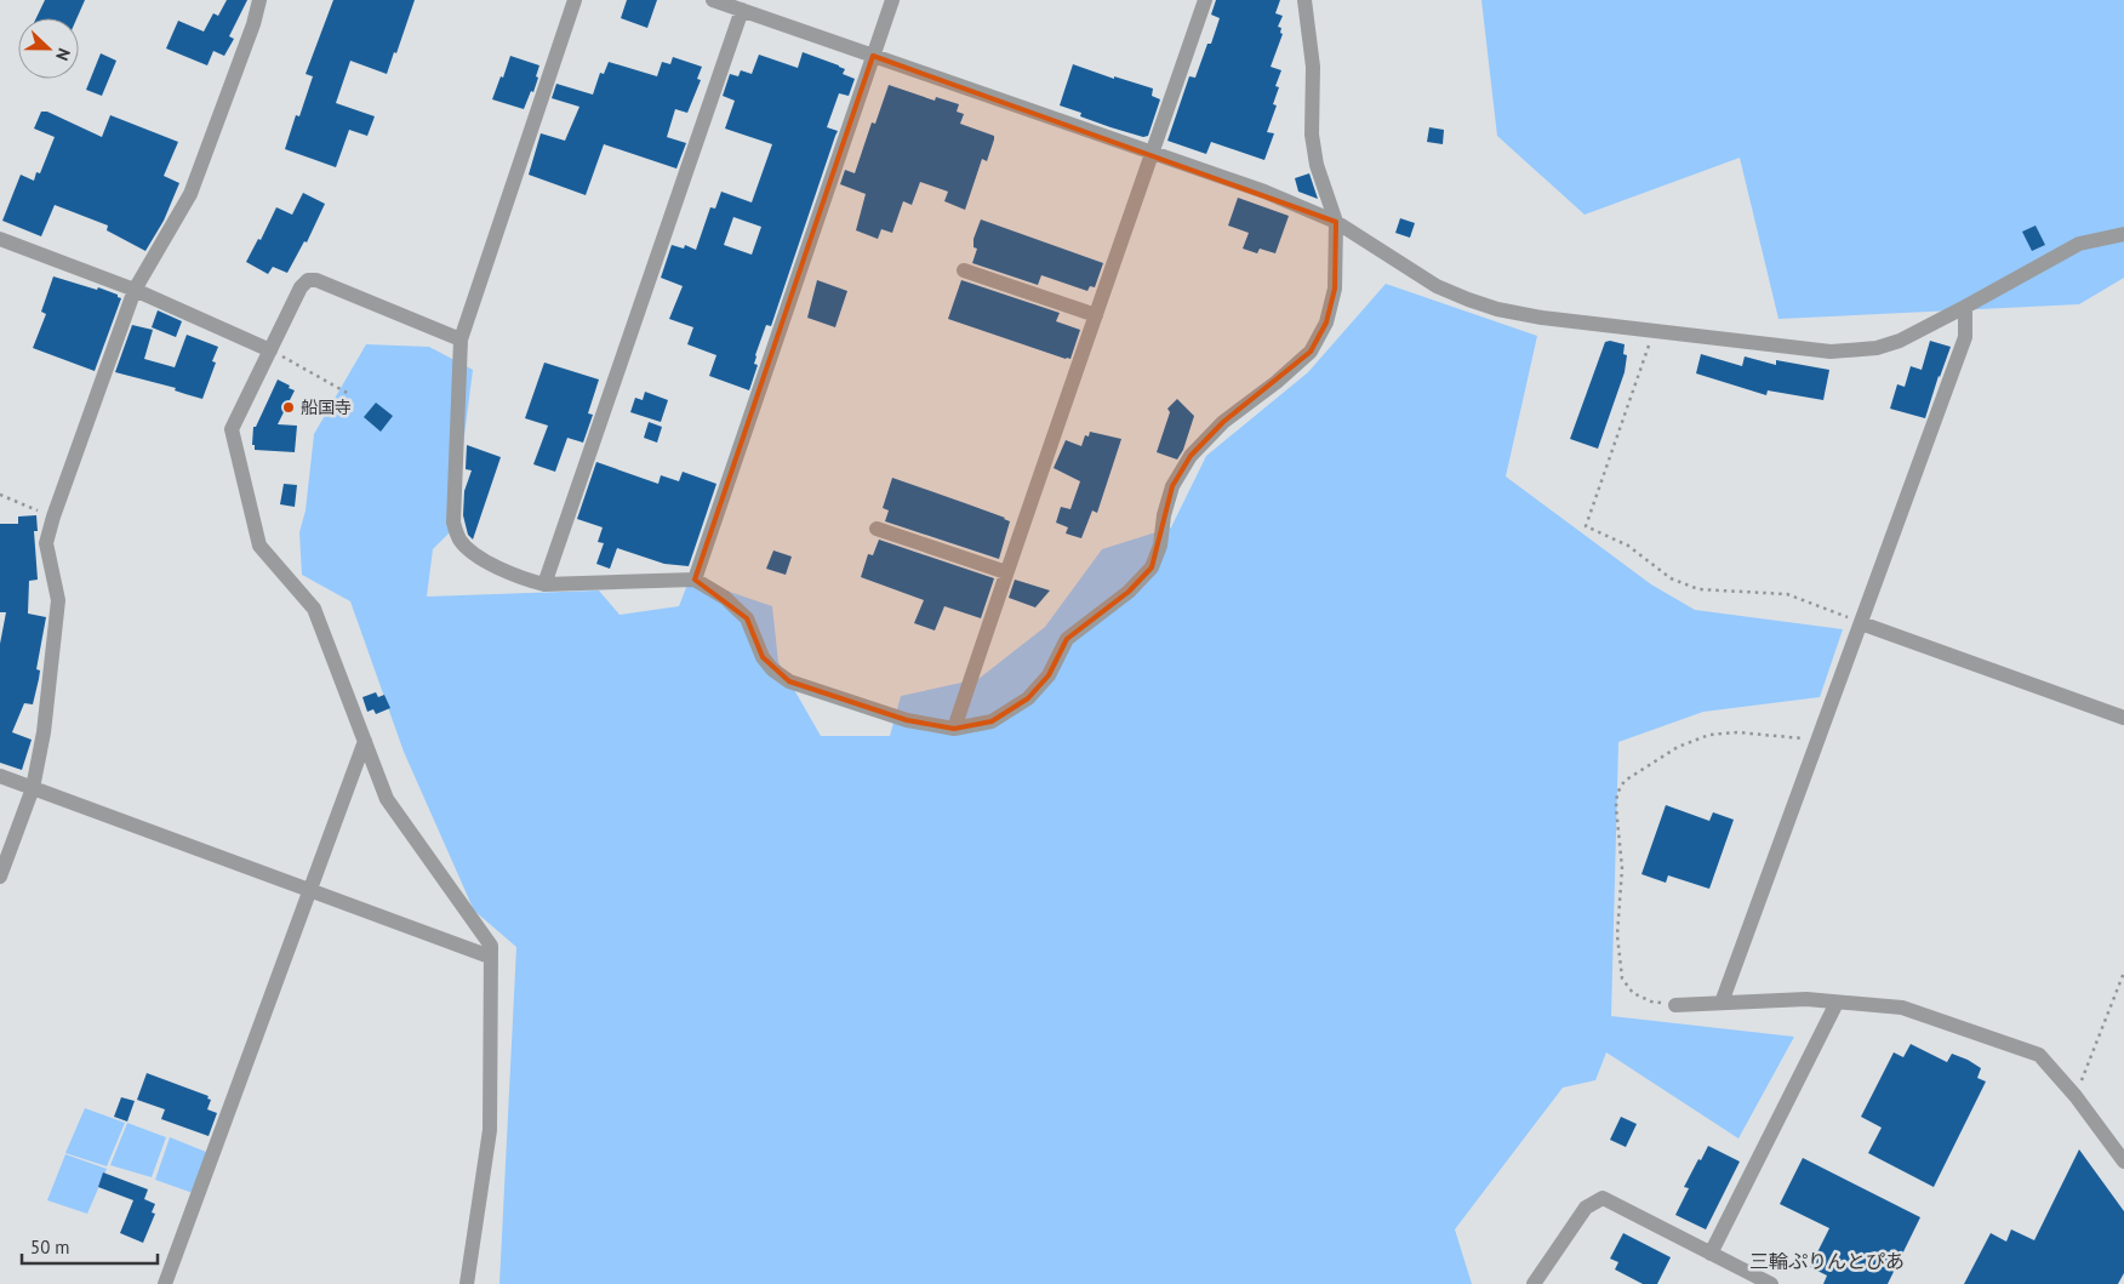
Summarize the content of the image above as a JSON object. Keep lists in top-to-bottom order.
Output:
{
  "districts": ["三輪ぷりんとぴあ"],
  "places": ["船国寺"],
  "scale_bar": "50 m",
  "north": "right"
}
